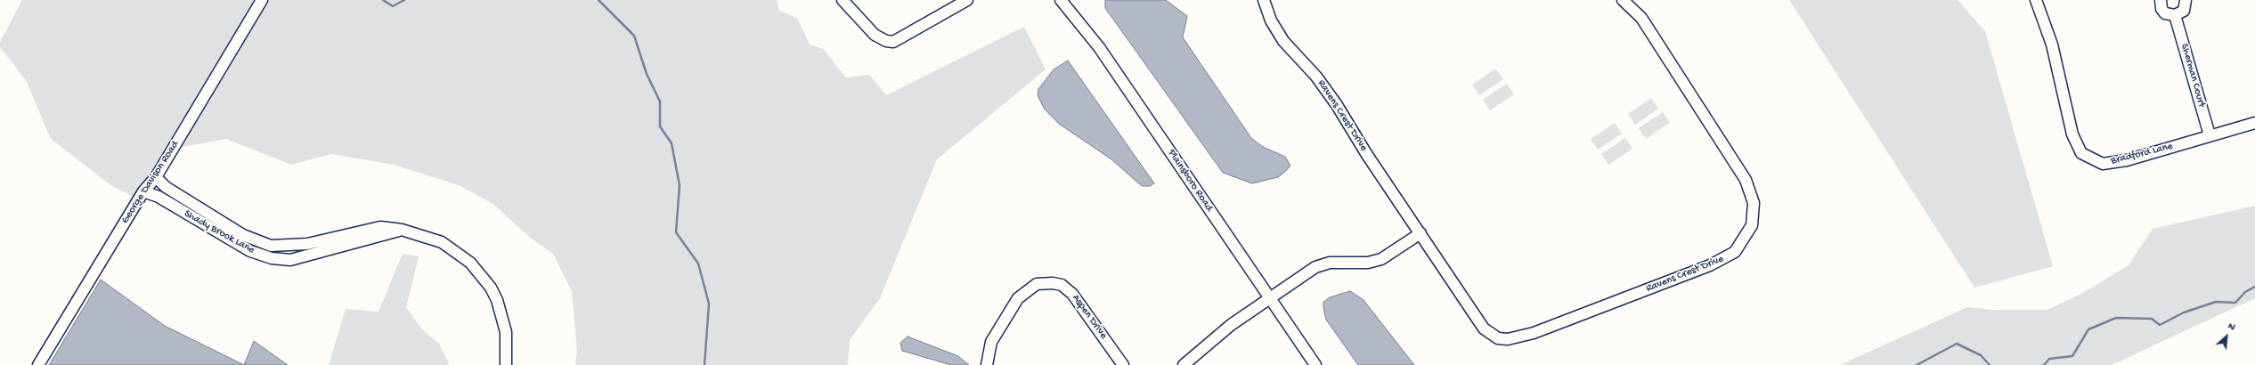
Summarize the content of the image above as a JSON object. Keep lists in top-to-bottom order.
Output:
{
  "streets": {
    "street": [
      "Sherman Court",
      "Ravens Crest Drive",
      "Bradford Lane",
      "Plainsboro Road",
      "George Davison Road",
      "Shady Brook Lane",
      "Aspen Drive"
    ]
  },
  "crossings": [
    ["Sherman Court", "Bradford Lane"],
    ["George Davison Road", "Shady Brook Lane"]
  ],
  "north": "top right"
}
